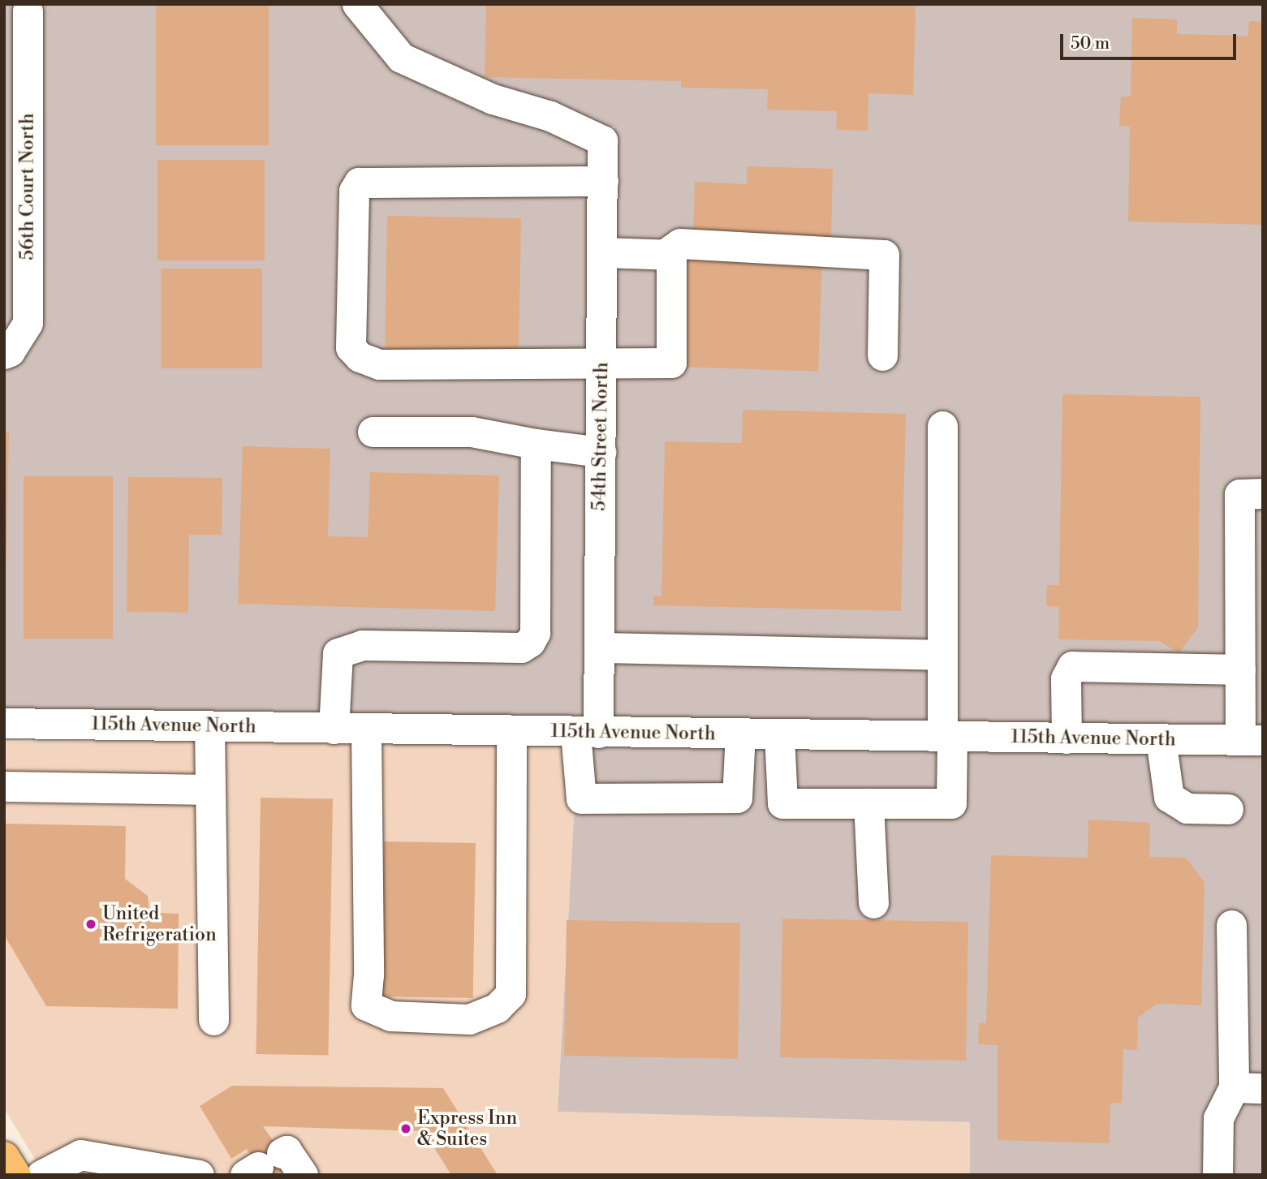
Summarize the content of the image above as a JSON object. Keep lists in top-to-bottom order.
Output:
{
  "streets": {
    "street": ["56th Court North", "54th Street North", "115th Avenue North"]
  },
  "crossings": [
    ["54th Street North", "115th Avenue North"]
  ],
  "places": ["United Refrigeration", "Express Inn & Suites"],
  "scale_bar": "50 m"
}
